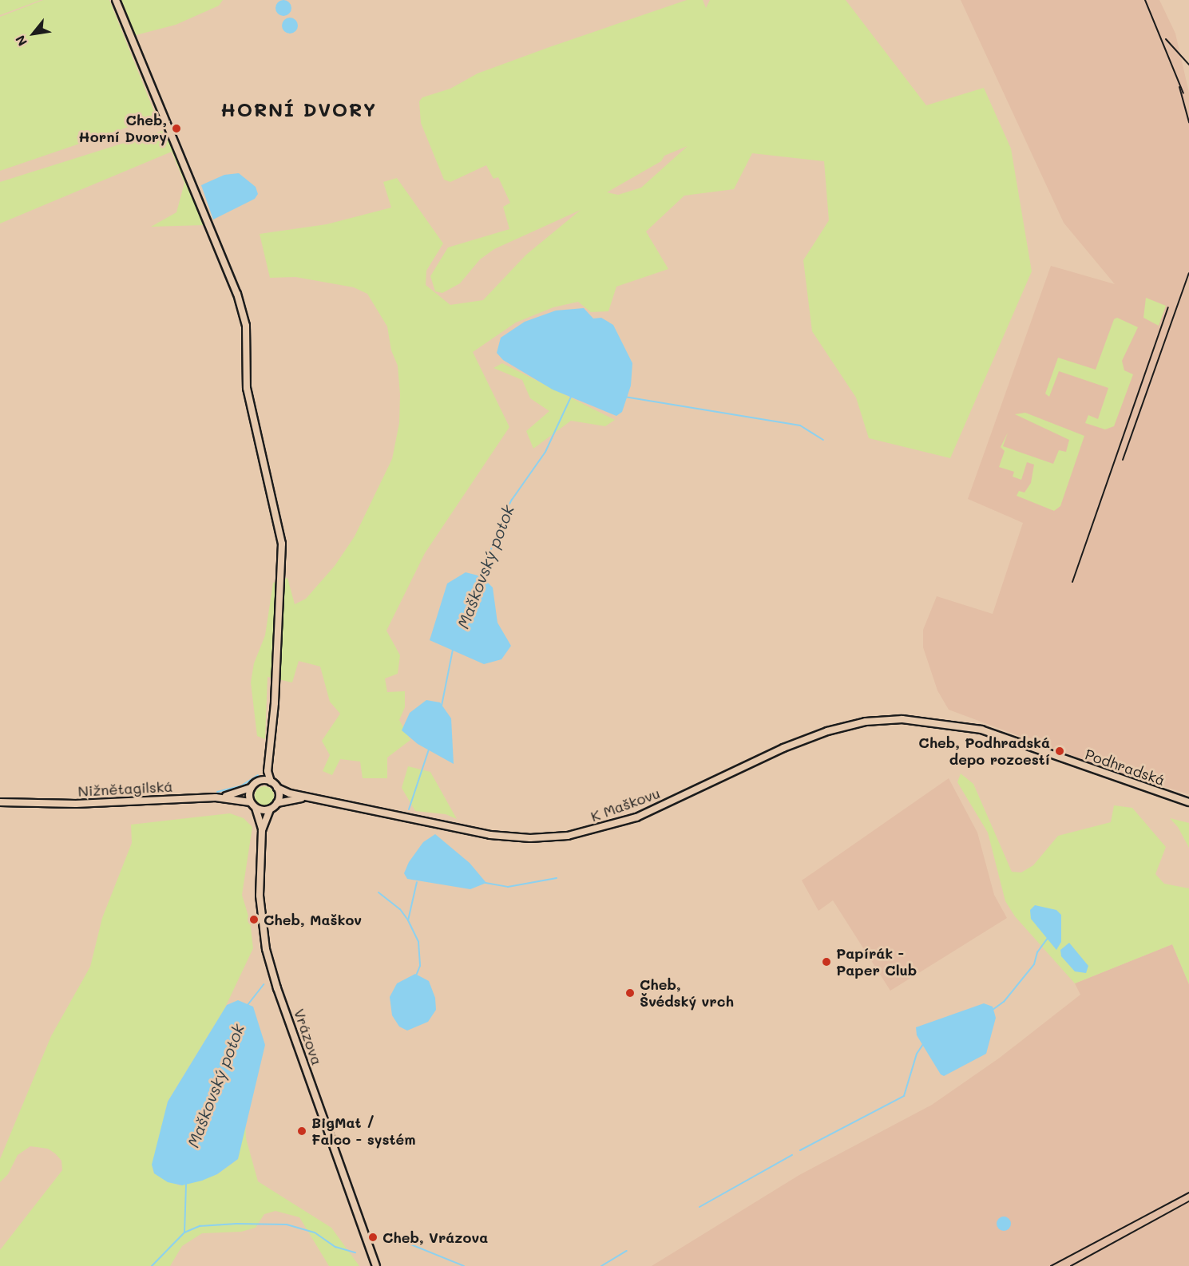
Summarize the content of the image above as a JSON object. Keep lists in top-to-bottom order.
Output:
{
  "streets": {
    "main road": [
      "Podhradská",
      "Nižnětagilská",
      "K Maškovu",
      "Vrázova"
    ]
  },
  "crossings": [
    ["Podhradská", "K Maškovu"],
    ["Nižnětagilská", "K Maškovu"],
    ["Nižnětagilská", "Vrázova"],
    ["K Maškovu", "Vrázova"]
  ],
  "districts": ["HORNÍ DVORY"],
  "water": ["Maškovský potok"],
  "places": [
    "Cheb, Horní Dvory",
    "Cheb, Podhradská depo rozcestí",
    "Cheb, Maškov",
    "Papírák - Paper Club",
    "Cheb, Švédský vrch",
    "BigMat / Falco - systém",
    "Cheb, Vrázova"
  ],
  "north": "bottom left"
}
